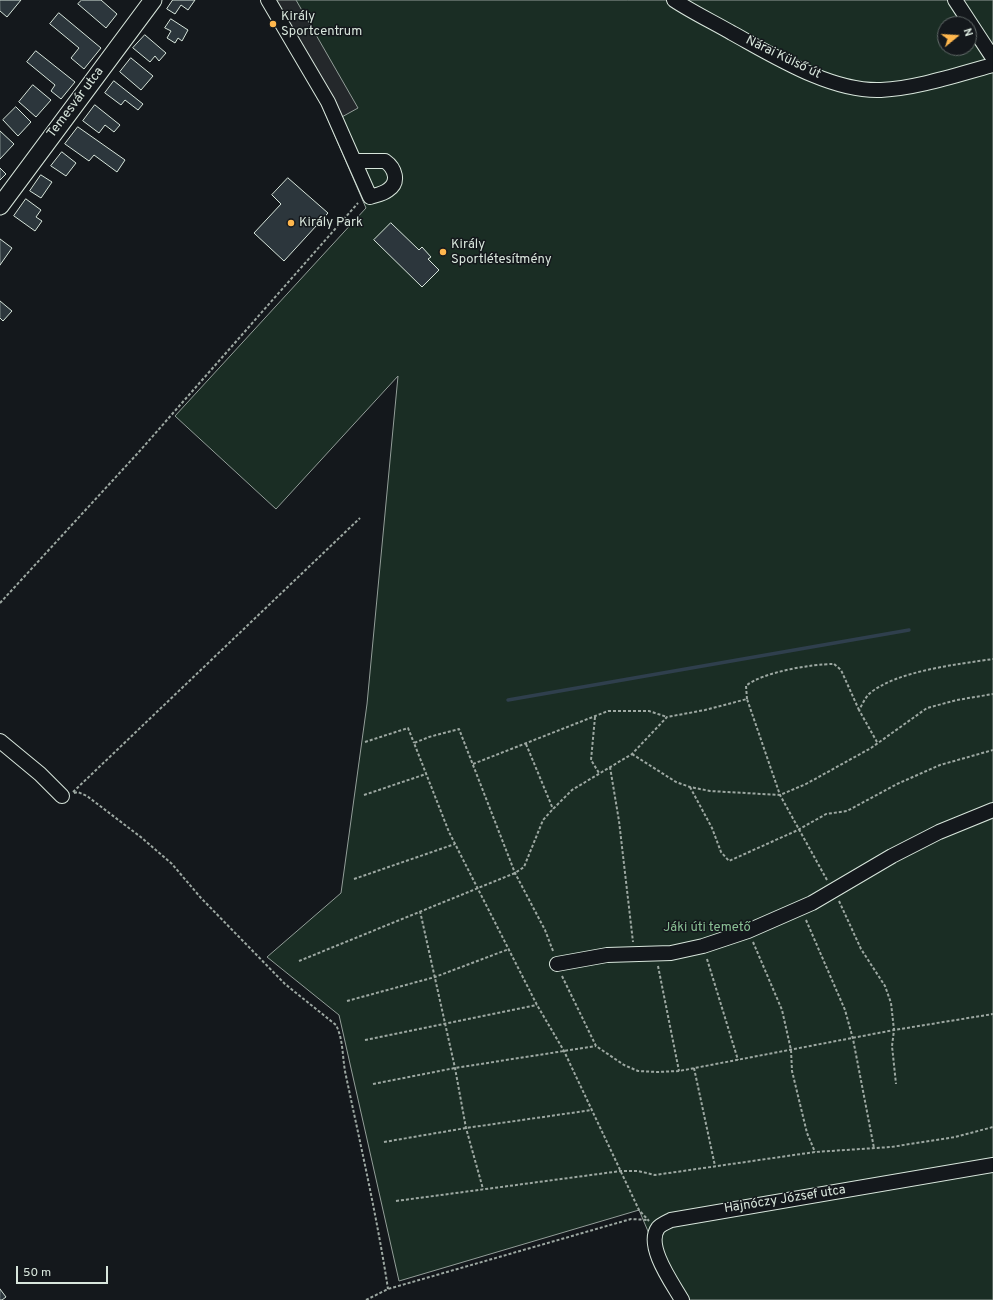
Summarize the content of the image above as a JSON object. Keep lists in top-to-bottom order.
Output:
{
  "streets": {
    "main road": ["Temesvár utca"],
    "street": ["Nárai Külső út", "Hajnóczy József utca"]
  },
  "parks": ["Jáki úti temető"],
  "places": ["Király Sportcentrum", "Király Park", "Király Sportlétesítmény"],
  "scale_bar": "50 m",
  "north": "right"
}
